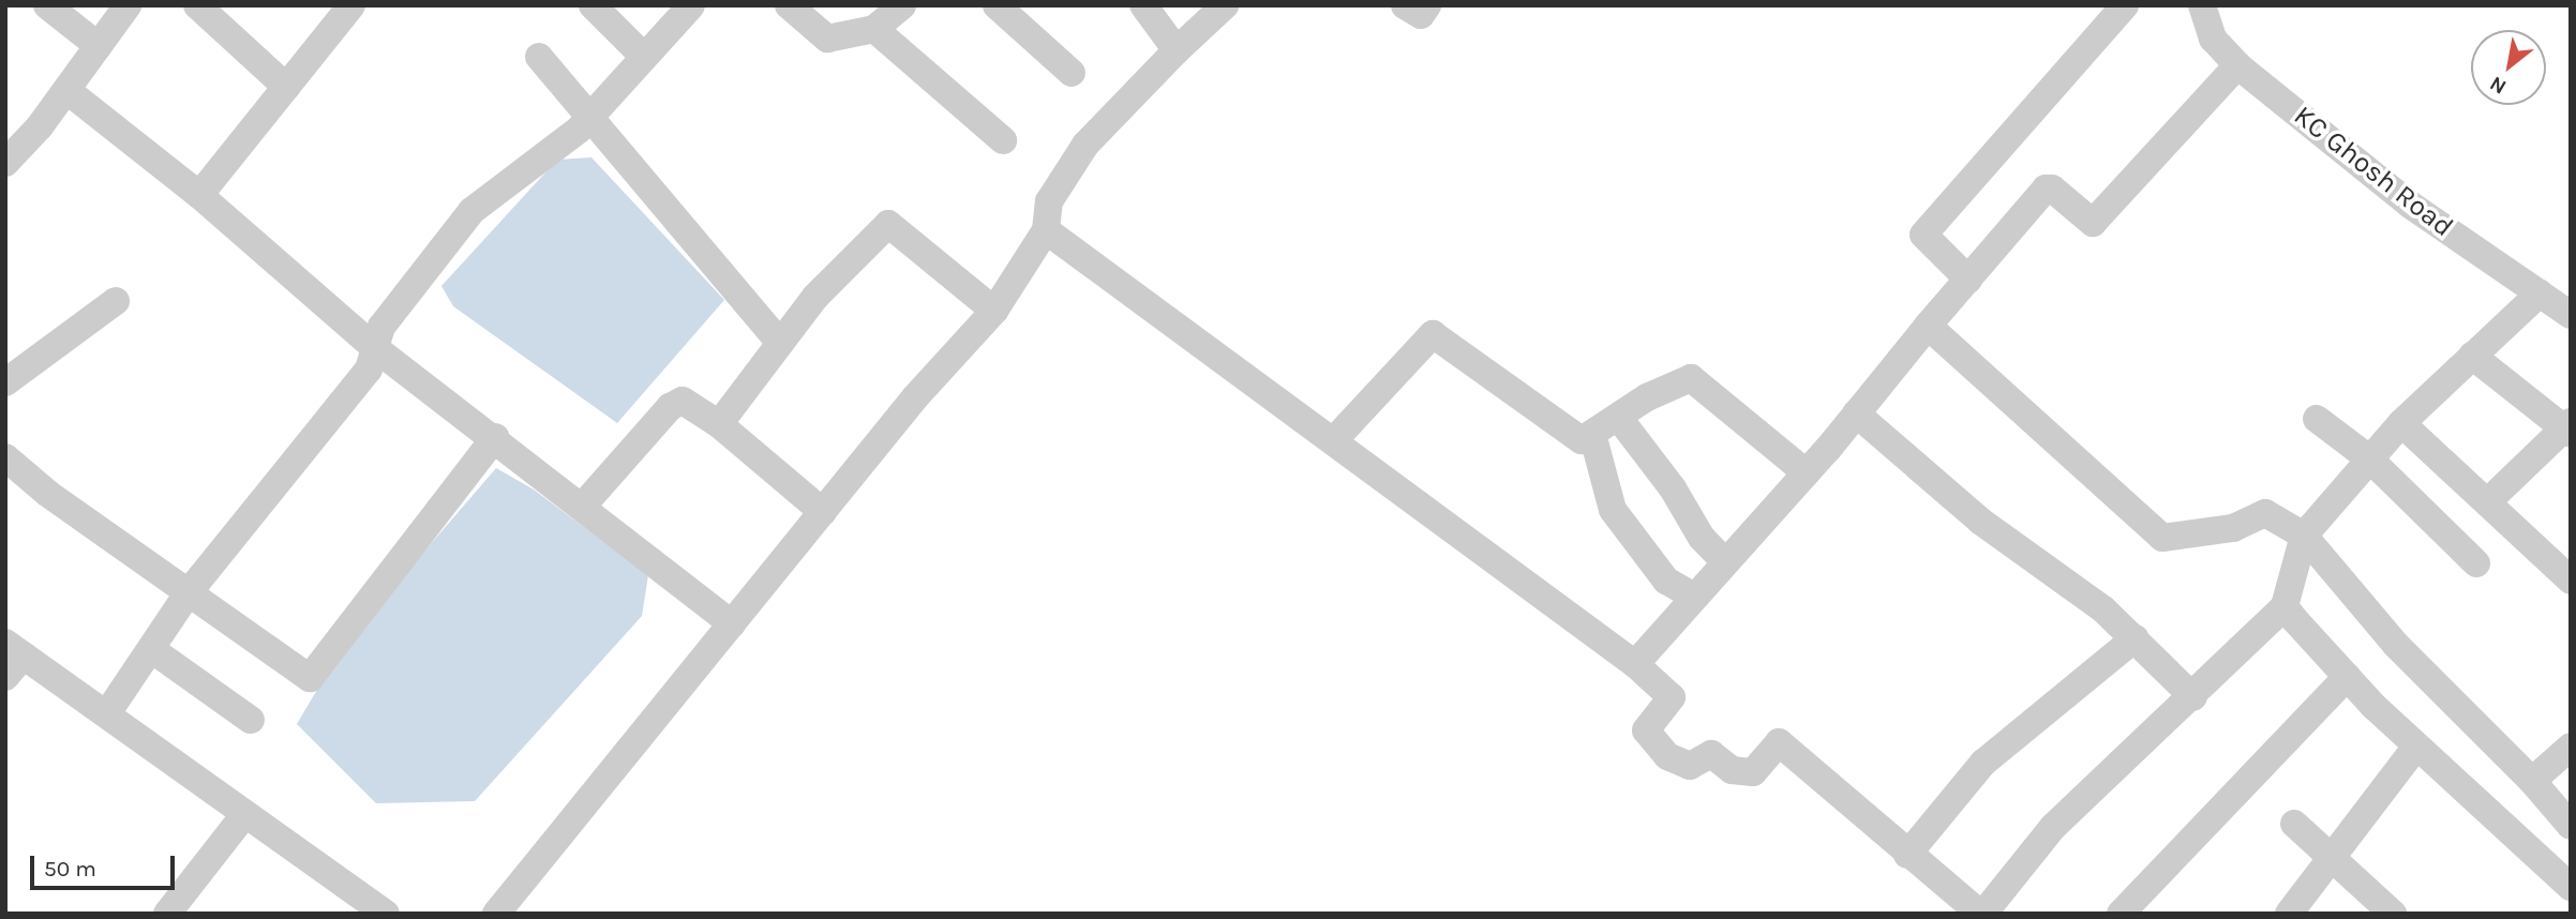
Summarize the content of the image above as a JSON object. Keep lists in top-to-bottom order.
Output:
{
  "streets": {
    "street": ["KC Ghosh Road"]
  },
  "scale_bar": "50 m",
  "north": "bottom left"
}
